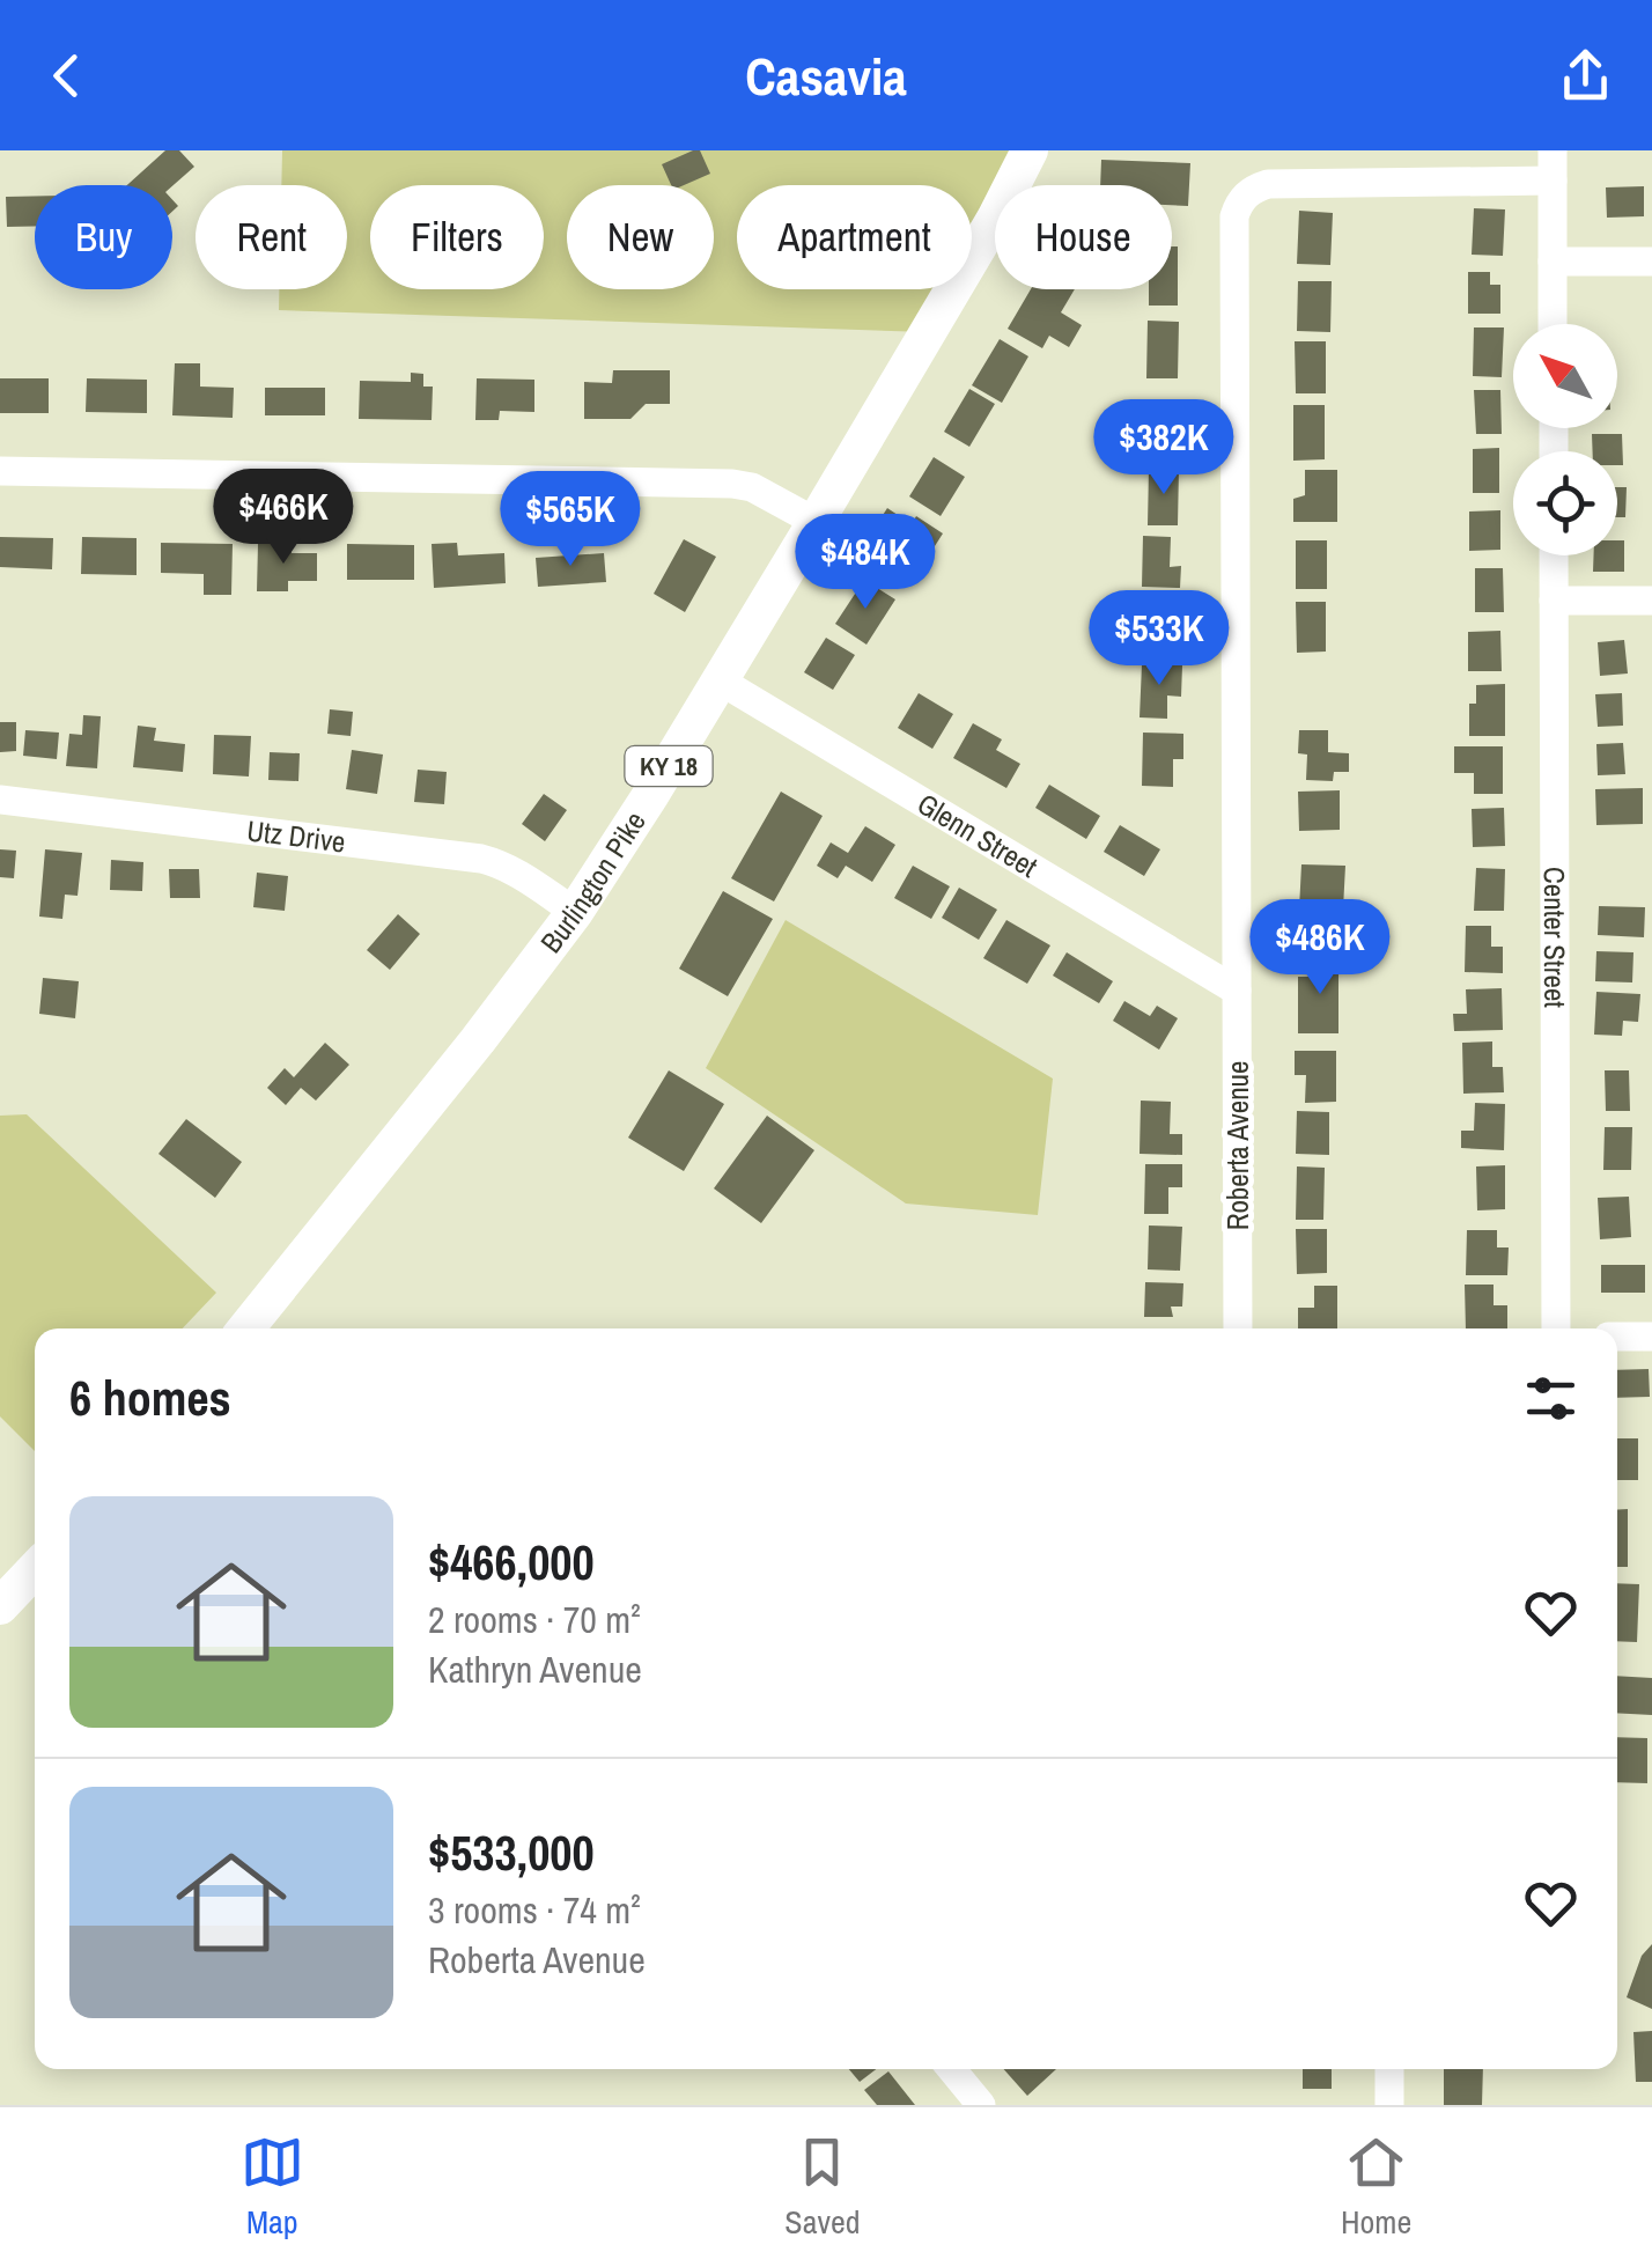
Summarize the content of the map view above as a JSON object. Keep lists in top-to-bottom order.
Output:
{
  "streets": {
    "main road": ["KY 18", "Burlington Pike"],
    "street": [
      "Utz Drive",
      "Glenn Street",
      "Center Street",
      "Roberta Avenue"
    ]
  },
  "crossings": [
    ["Utz Drive", "Burlington Pike"],
    ["Glenn Street", "Burlington Pike"],
    ["Glenn Street", "Roberta Avenue"]
  ],
  "north": "top left",
  "page": {
    "header": "Casavia",
    "chip": [
      "Buy",
      "Rent",
      "Filters",
      "New",
      "Apartment",
      "House"
    ],
    "price": [
      "$382K",
      "$466K",
      "$565K",
      "$484K",
      "$533K",
      "$486K"
    ],
    "heading": "6 homes",
    "list": [
      {
        "name": "$466,000",
        "note": "2 rooms · 70 m² · Kathryn Avenue"
      },
      {
        "name": "$533,000",
        "note": "3 rooms · 74 m² · Roberta Avenue"
      }
    ],
    "tabs": ["Map", "Saved", "Home"]
  }
}
